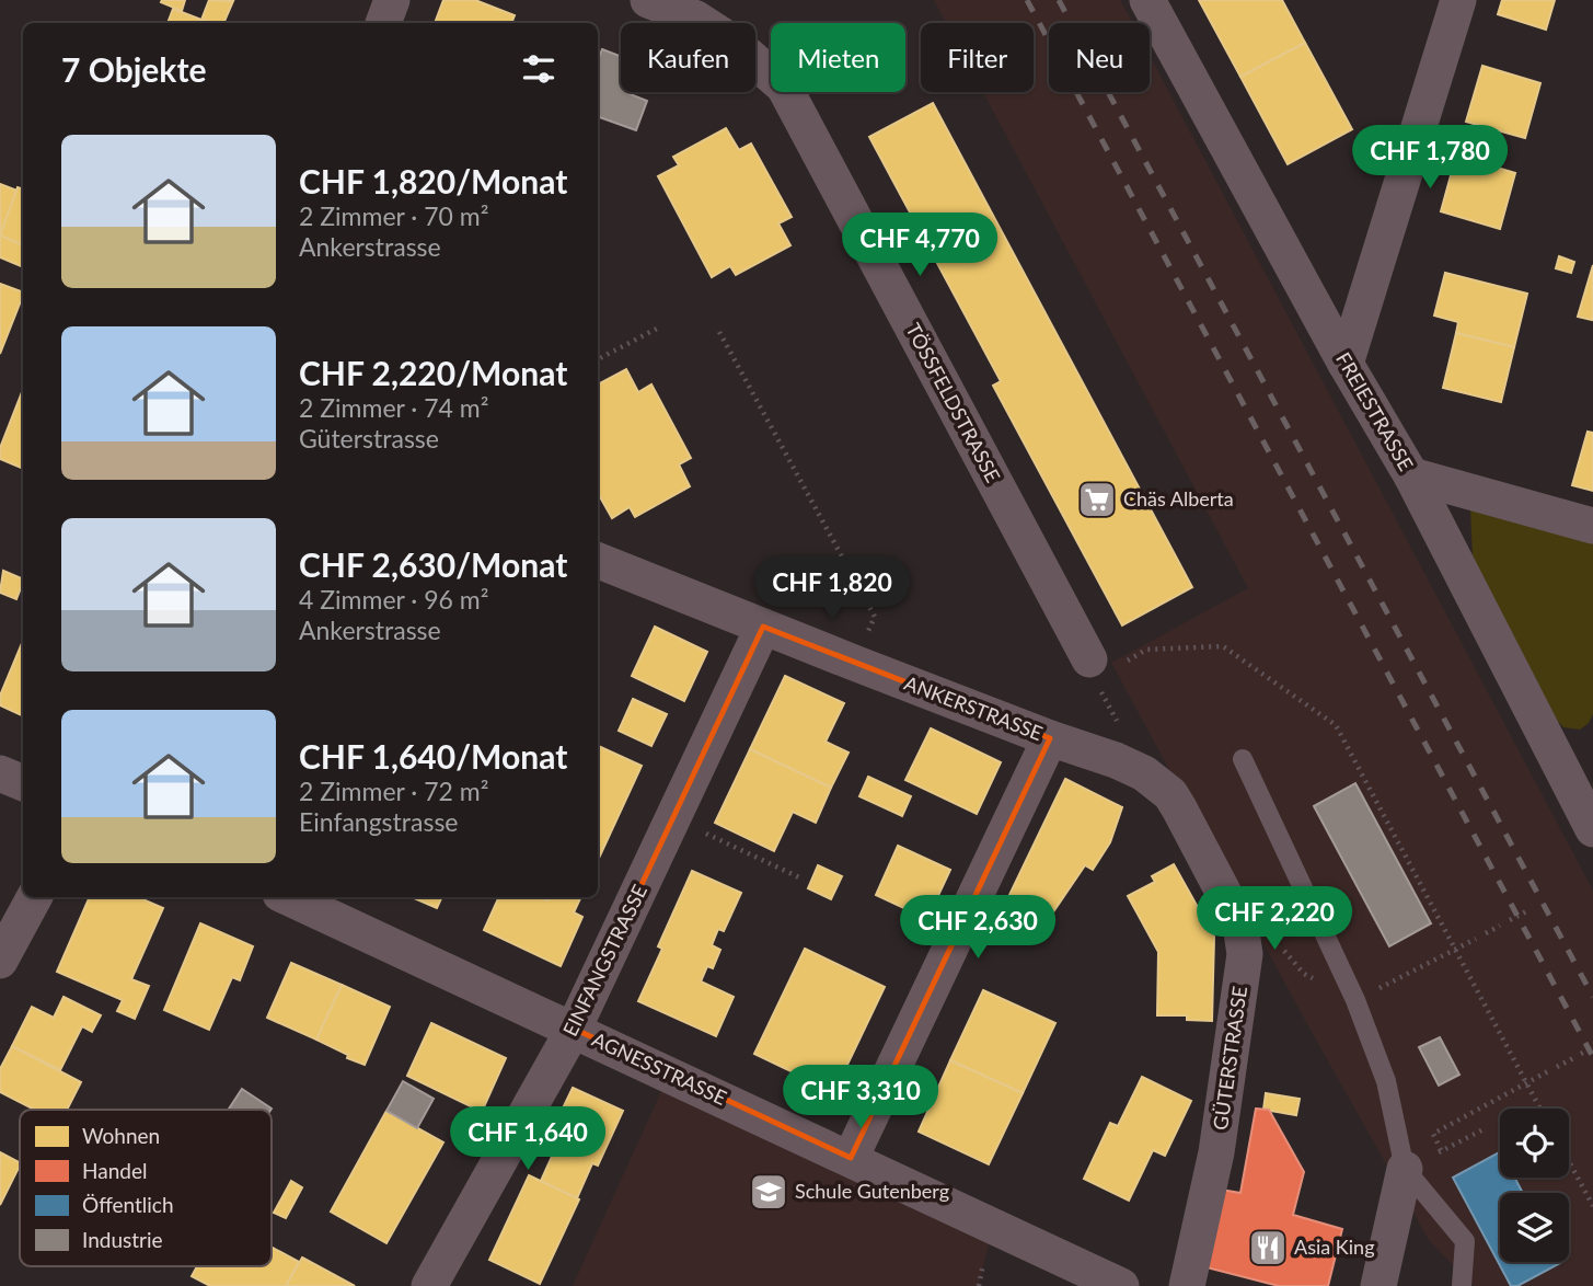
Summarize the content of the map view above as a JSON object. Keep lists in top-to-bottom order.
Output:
{
  "streets": {
    "street": [
      "TÖSSFELDSTRASSE",
      "FREIESTRASSE",
      "ANKERSTRASSE",
      "EINFANGSTRASSE",
      "GÜTERSTRASSE",
      "AGNESSTRASSE"
    ]
  },
  "crossings": [
    ["ANKERSTRASSE", "EINFANGSTRASSE"],
    ["ANKERSTRASSE", "GÜTERSTRASSE"],
    ["ANKERSTRASSE", "AGNESSTRASSE"],
    ["EINFANGSTRASSE", "AGNESSTRASSE"]
  ],
  "places": {
    "supermarket": ["Chäs Alberta"],
    "school or university": ["Schule Gutenberg"],
    "restaurant": ["Asia King"]
  },
  "legend": [
    "Wohnen",
    "Handel",
    "Öffentlich",
    "Industrie"
  ],
  "page": {
    "chip": [
      "Kaufen",
      "Mieten",
      "Filter",
      "Neu"
    ],
    "heading": "7 Objekte",
    "list": [
      {
        "name": "CHF 1,820/Monat",
        "note": "2 Zimmer · 70 m² · Ankerstrasse"
      },
      {
        "name": "CHF 2,220/Monat",
        "note": "2 Zimmer · 74 m² · Güterstrasse"
      },
      {
        "name": "CHF 2,630/Monat",
        "note": "4 Zimmer · 96 m² · Ankerstrasse"
      },
      {
        "name": "CHF 1,640/Monat",
        "note": "2 Zimmer · 72 m² · Einfangstrasse"
      }
    ],
    "price": [
      "CHF 1,780",
      "CHF 4,770",
      "CHF 1,820",
      "CHF 2,220",
      "CHF 2,630",
      "CHF 3,310",
      "CHF 1,640"
    ]
  }
}
